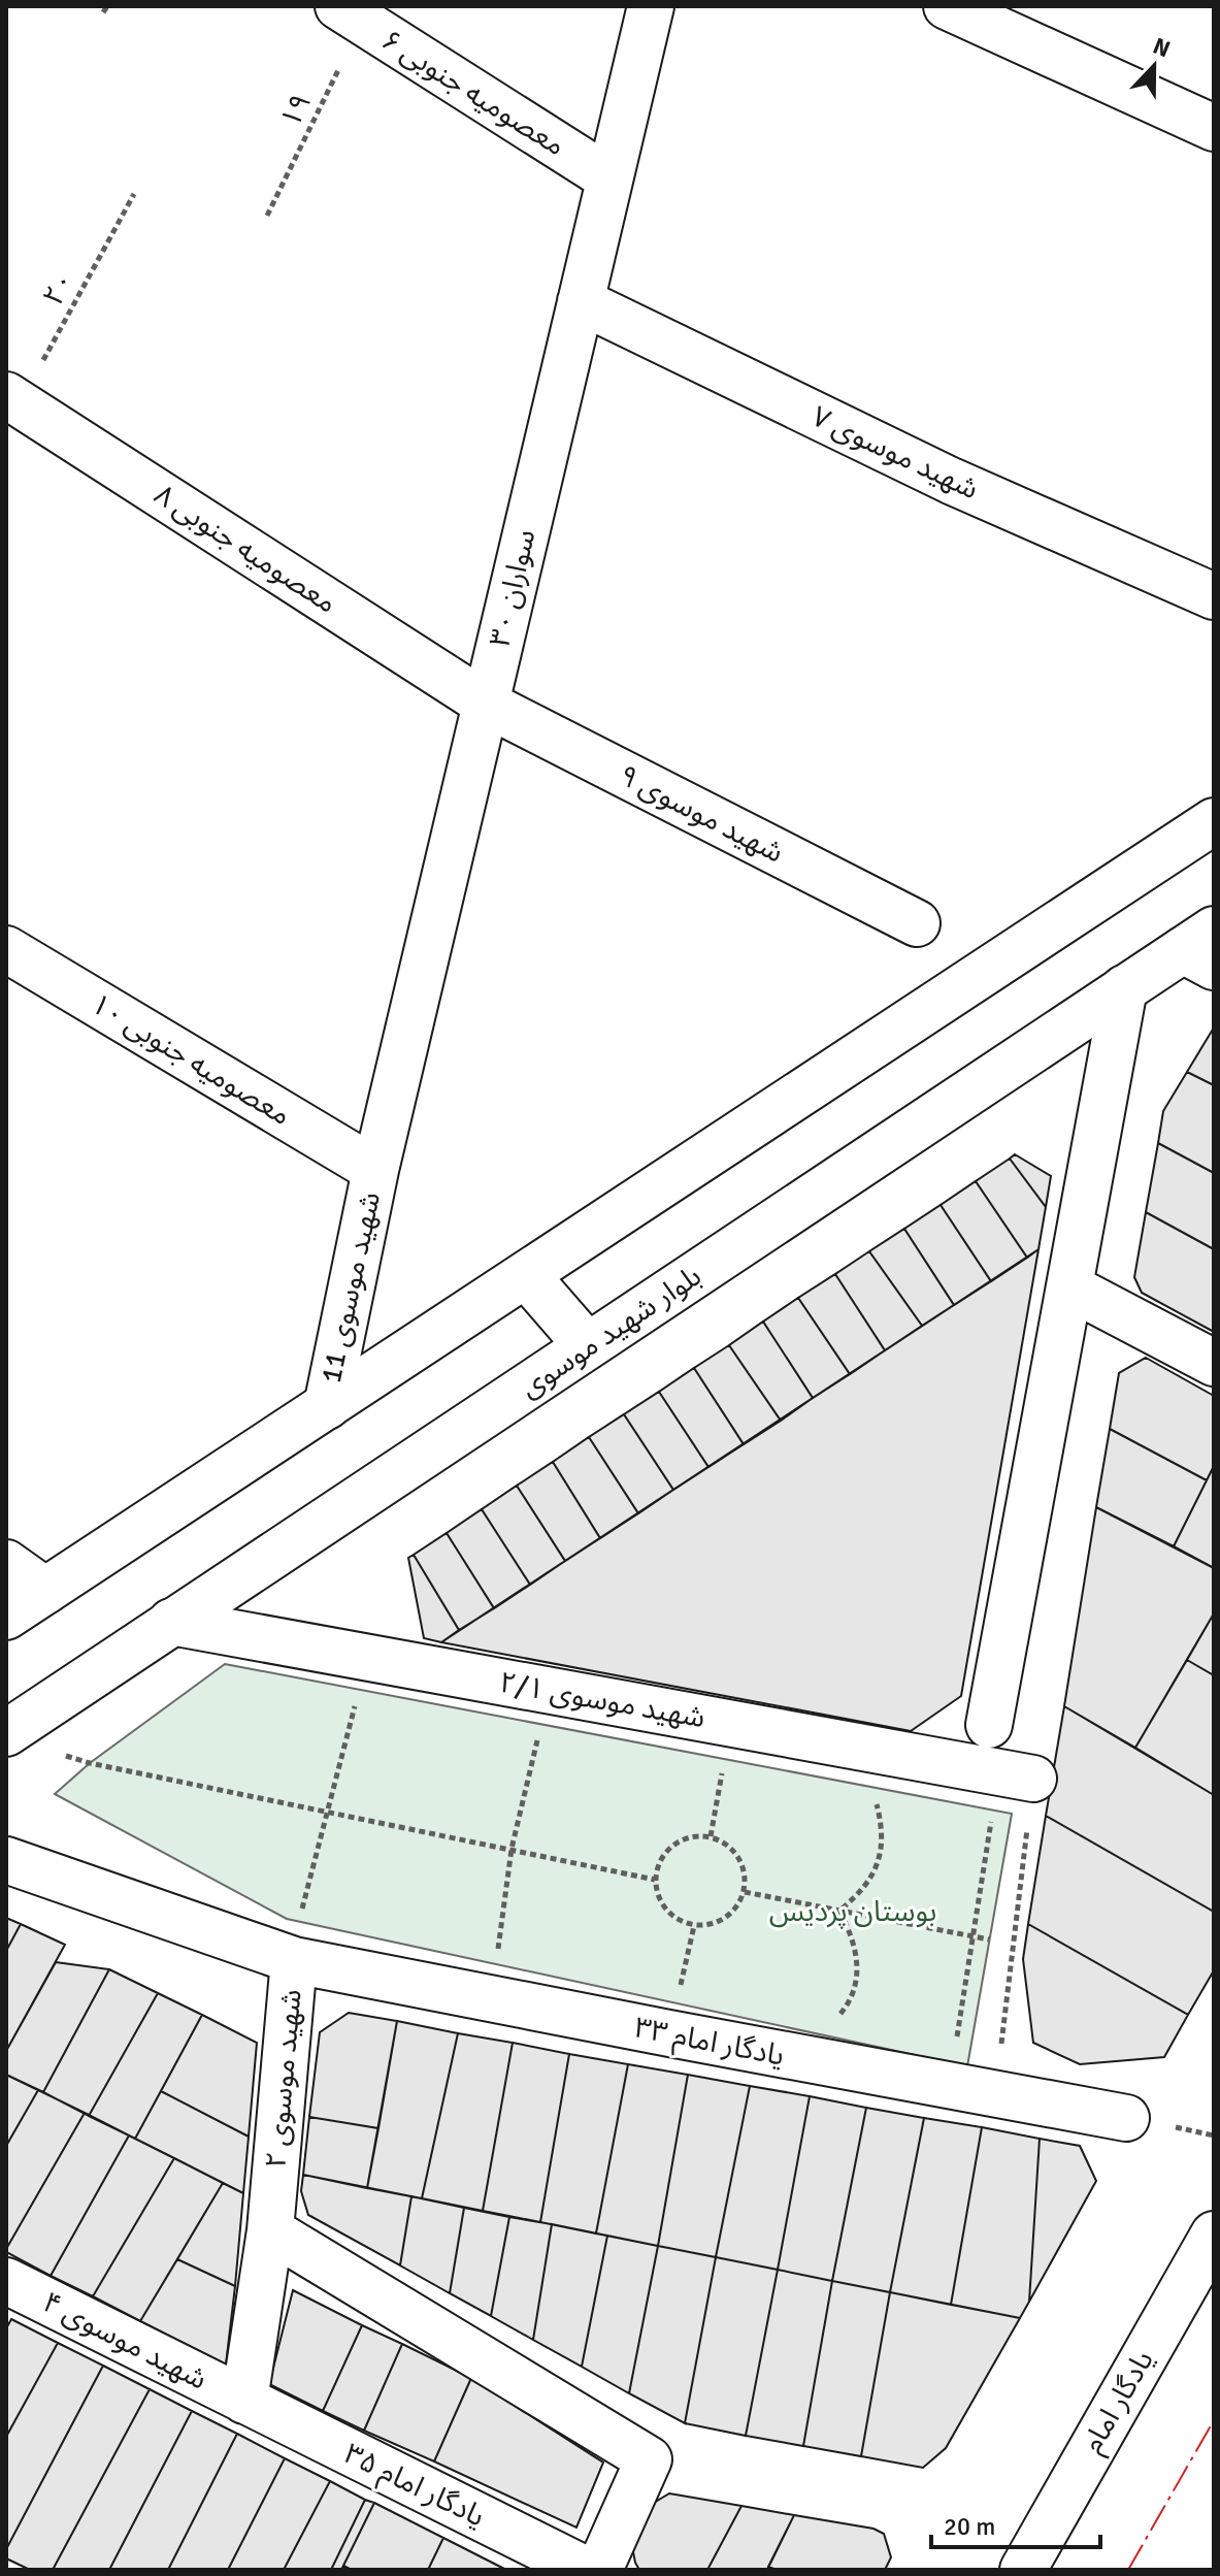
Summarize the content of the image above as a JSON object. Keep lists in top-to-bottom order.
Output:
{
  "streets": {
    "street": [
      "معصومیه جنوبی ۶",
      "شهید موسوی ۷",
      "معصومیه جنوبی ۸",
      "سواران ۳۰",
      "شهید موسوی ۹",
      "معصومیه جنوبی ۱۰",
      "شهید موسوی 11",
      "بلوار شهید موسوی",
      "شهید موسوی ۲/۱",
      "یادگار امام ۳۳",
      "شهید موسوی ۲",
      "شهید موسوی ۴",
      "یادگار امام",
      "یادگار امام ۳۵"
    ],
    "path": ["۱۹", "۲۰"]
  },
  "crossings": [
    ["معصومیه جنوبی ۶", "۱۹"],
    ["معصومیه جنوبی ۶", "سواران ۳۰"],
    ["۲۰", "معصومیه جنوبی ۸"],
    ["شهید موسوی ۷", "سواران ۳۰"],
    ["معصومیه جنوبی ۸", "سواران ۳۰"],
    ["معصومیه جنوبی ۸", "شهید موسوی ۹"],
    ["سواران ۳۰", "شهید موسوی ۹"],
    ["سواران ۳۰", "معصومیه جنوبی ۱۰"],
    ["سواران ۳۰", "شهید موسوی 11"],
    ["معصومیه جنوبی ۱۰", "شهید موسوی 11"],
    ["بلوار شهید موسوی", "شهید موسوی ۲/۱"],
    ["یادگار امام ۳۳", "شهید موسوی ۲"],
    ["شهید موسوی ۲", "شهید موسوی ۴"],
    ["شهید موسوی ۲", "یادگار امام ۳۵"],
    ["شهید موسوی ۴", "یادگار امام ۳۵"]
  ],
  "parks": ["بوستان پردیس"],
  "scale_bar": "20 m",
  "north": "top"
}
